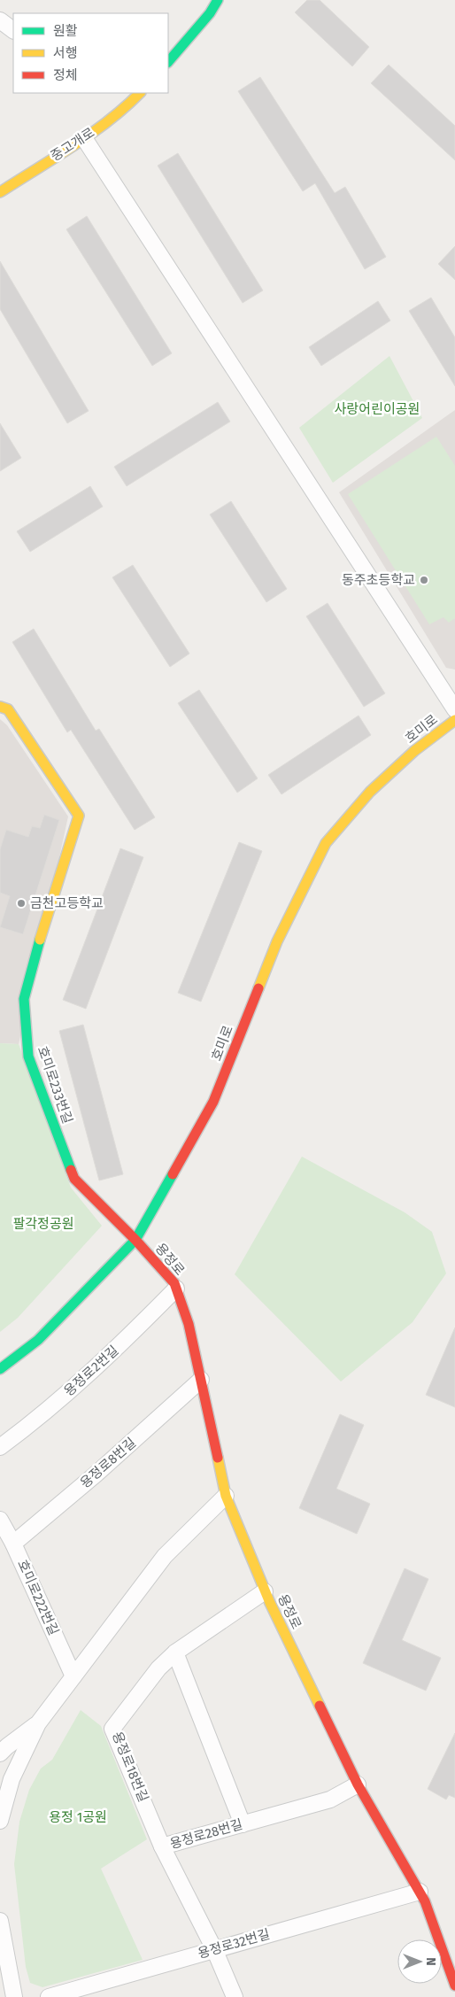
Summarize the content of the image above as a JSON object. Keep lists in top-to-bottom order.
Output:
{
  "streets": {
    "street": [
      "중고개로",
      "호미로",
      "호미로233번길",
      "용정로",
      "용정로2번길",
      "용정로8번길",
      "호미로222번길",
      "용정로18번길",
      "용정로28번길",
      "용정로32번길"
    ]
  },
  "crossings": [
    ["호미로", "호미로233번길"],
    ["호미로", "용정로"],
    ["호미로233번길", "용정로"],
    ["용정로", "용정로2번길"],
    ["용정로", "용정로8번길"],
    ["용정로", "용정로18번길"],
    ["용정로", "용정로28번길"],
    ["용정로", "용정로32번길"],
    ["용정로8번길", "호미로222번길"],
    ["용정로18번길", "용정로28번길"],
    ["용정로28번길", "용정로32번길"]
  ],
  "parks": ["사랑어린이공원", "팔각정공원", "용정 1공원"],
  "places": ["동주초등학교", "금천고등학교"],
  "legend": ["원활", "서행", "정체"],
  "north": "right"
}
